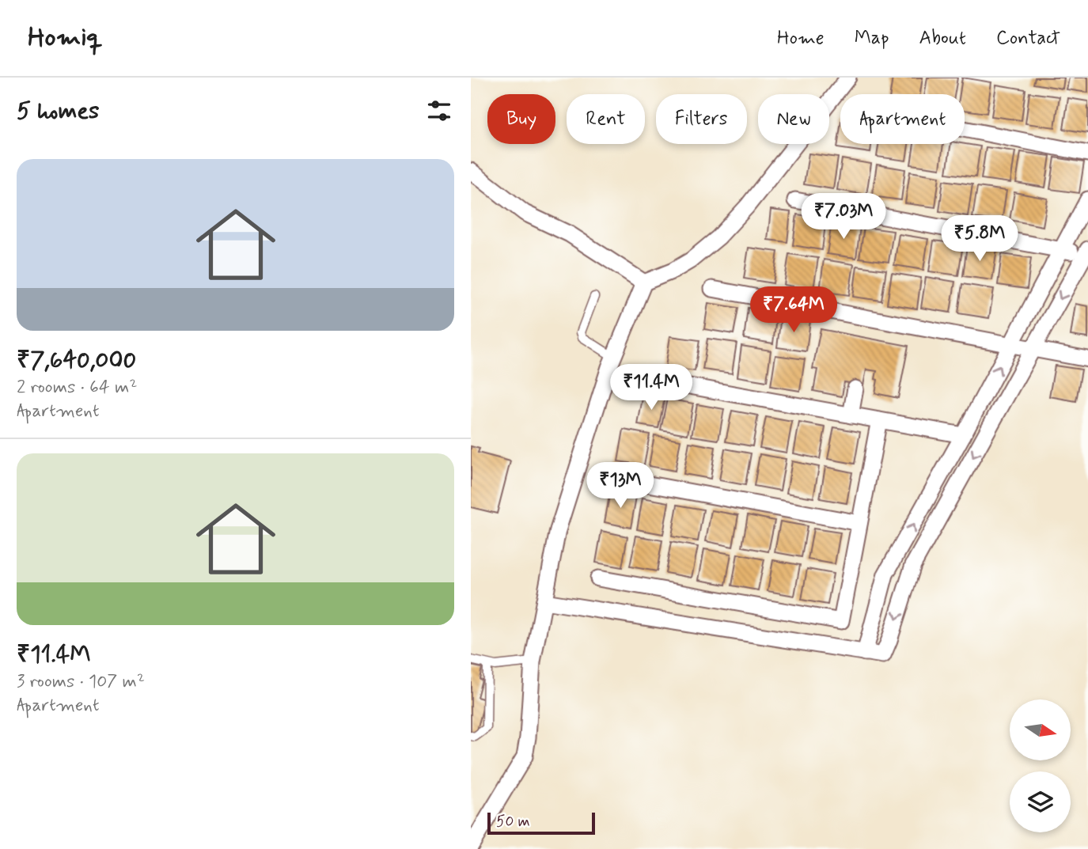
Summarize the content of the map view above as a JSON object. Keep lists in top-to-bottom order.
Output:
{
  "scale_bar": "50 m",
  "north": "right",
  "page": {
    "header": "Homiq",
    "nav": [
      "Home",
      "Map",
      "About",
      "Contact"
    ],
    "heading": "5 homes",
    "chip": [
      "Buy",
      "Rent",
      "Filters",
      "New",
      "Apartment"
    ],
    "list": [
      {
        "name": "₹7,640,000",
        "note": "2 rooms · 64 m² · Apartment"
      },
      {
        "name": "₹11.4M",
        "note": "3 rooms · 107 m² · Apartment"
      }
    ],
    "price": [
      "₹7.03M",
      "₹5.8M",
      "₹7.64M",
      "₹11.4M",
      "₹13M"
    ],
    "scale": "50 m"
  }
}
